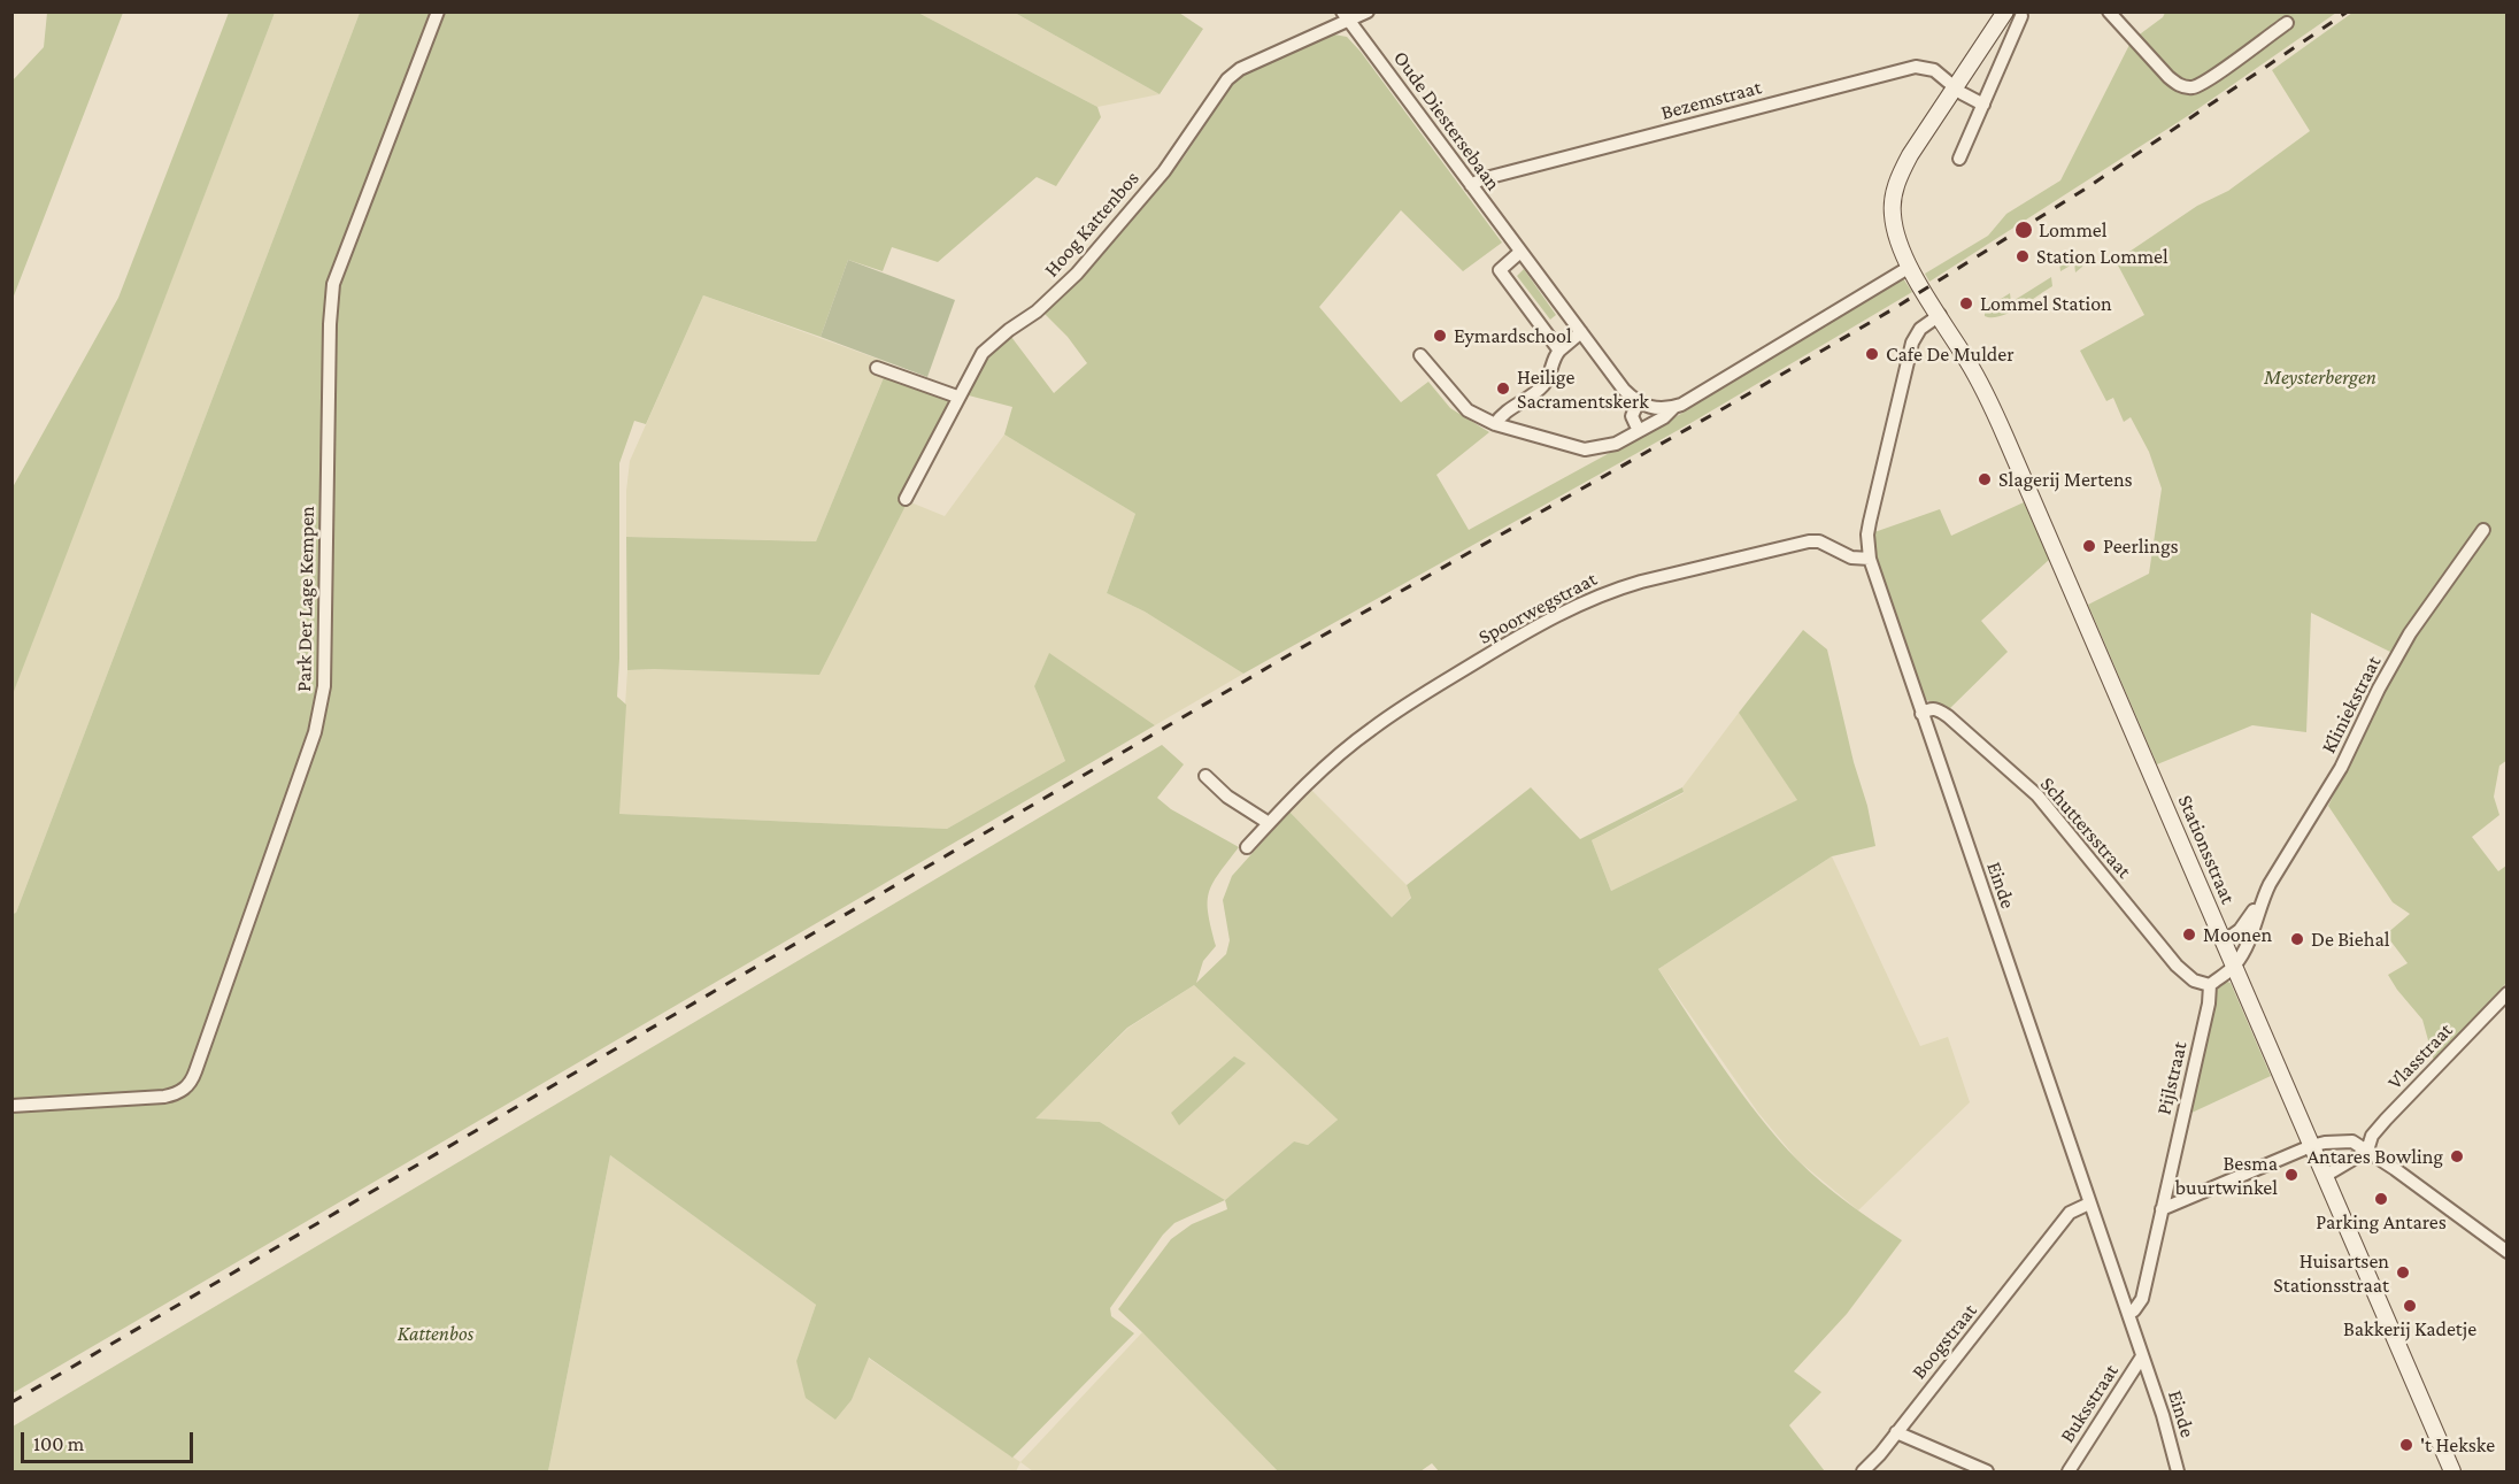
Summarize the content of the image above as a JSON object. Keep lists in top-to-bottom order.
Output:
{
  "streets": {
    "main road": ["Stationsstraat"],
    "street": [
      "Bezemstraat",
      "Oude Diestersebaan",
      "Hoog Kattenbos",
      "Park Der Lage Kempen",
      "Spoorwegstraat",
      "Kliniekstraat",
      "Schuttersstraat",
      "Einde",
      "Vlasstraat",
      "Pijlstraat",
      "Boogstraat",
      "Buksstraat"
    ]
  },
  "crossings": [
    ["Bezemstraat", "Oude Diestersebaan"],
    ["Oude Diestersebaan", "Hoog Kattenbos"],
    ["Spoorwegstraat", "Einde"],
    ["Kliniekstraat", "Stationsstraat"],
    ["Schuttersstraat", "Einde"],
    ["Schuttersstraat", "Pijlstraat"],
    ["Stationsstraat", "Einde"],
    ["Einde", "Pijlstraat"],
    ["Einde", "Boogstraat"],
    ["Einde", "Buksstraat"]
  ],
  "parks": ["Meysterbergen", "Kattenbos"],
  "places": [
    "Lommel",
    "Station Lommel",
    "Lommel Station",
    "Eymardschool",
    "Cafe De Mulder",
    "Heilige Sacramentskerk",
    "Slagerij Mertens",
    "Peerlings",
    "Moonen",
    "De Biehal",
    "Antares Bowling",
    "Besma buurtwinkel",
    "Parking Antares",
    "Huisartsen Stationsstraat",
    "Bakkerij Kadetje",
    "'t Hekske"
  ],
  "scale_bar": "100 m"
}
